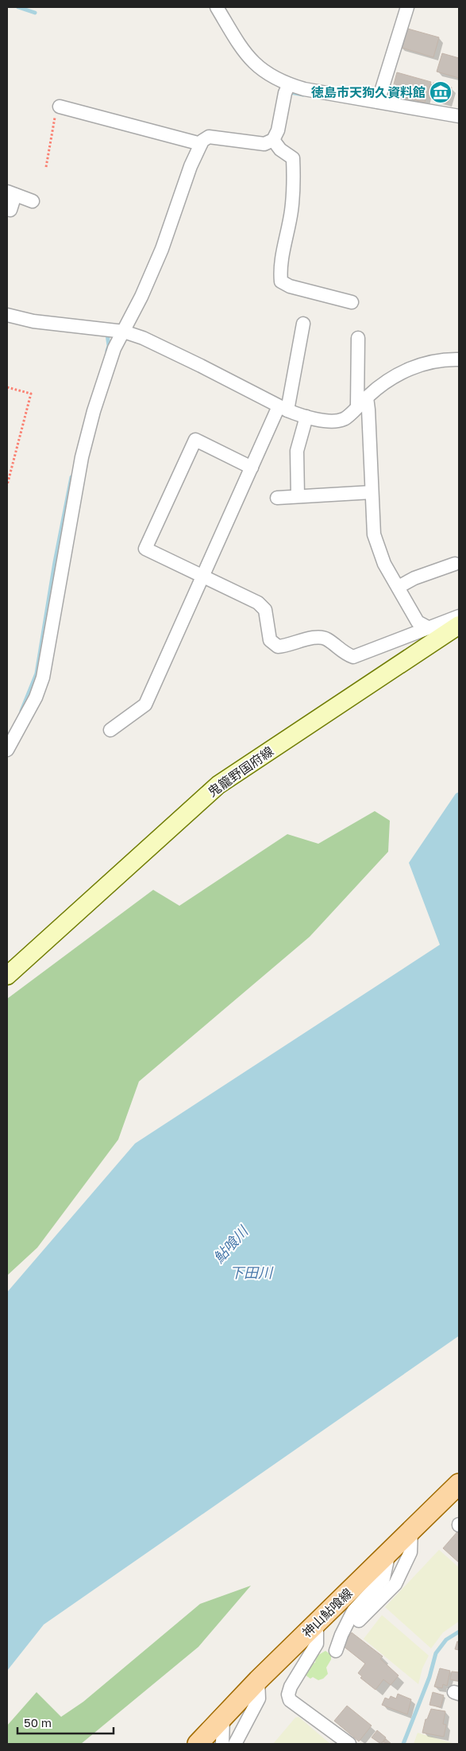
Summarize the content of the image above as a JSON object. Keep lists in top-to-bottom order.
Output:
{
  "streets": {
    "main road": ["鬼籠野国府線", "神山鮎喰線"]
  },
  "water": ["鮎喰川", "下田川"],
  "places": {
    "museum": ["徳島市天狗久資料館"]
  },
  "scale_bar": "50 m"
}
